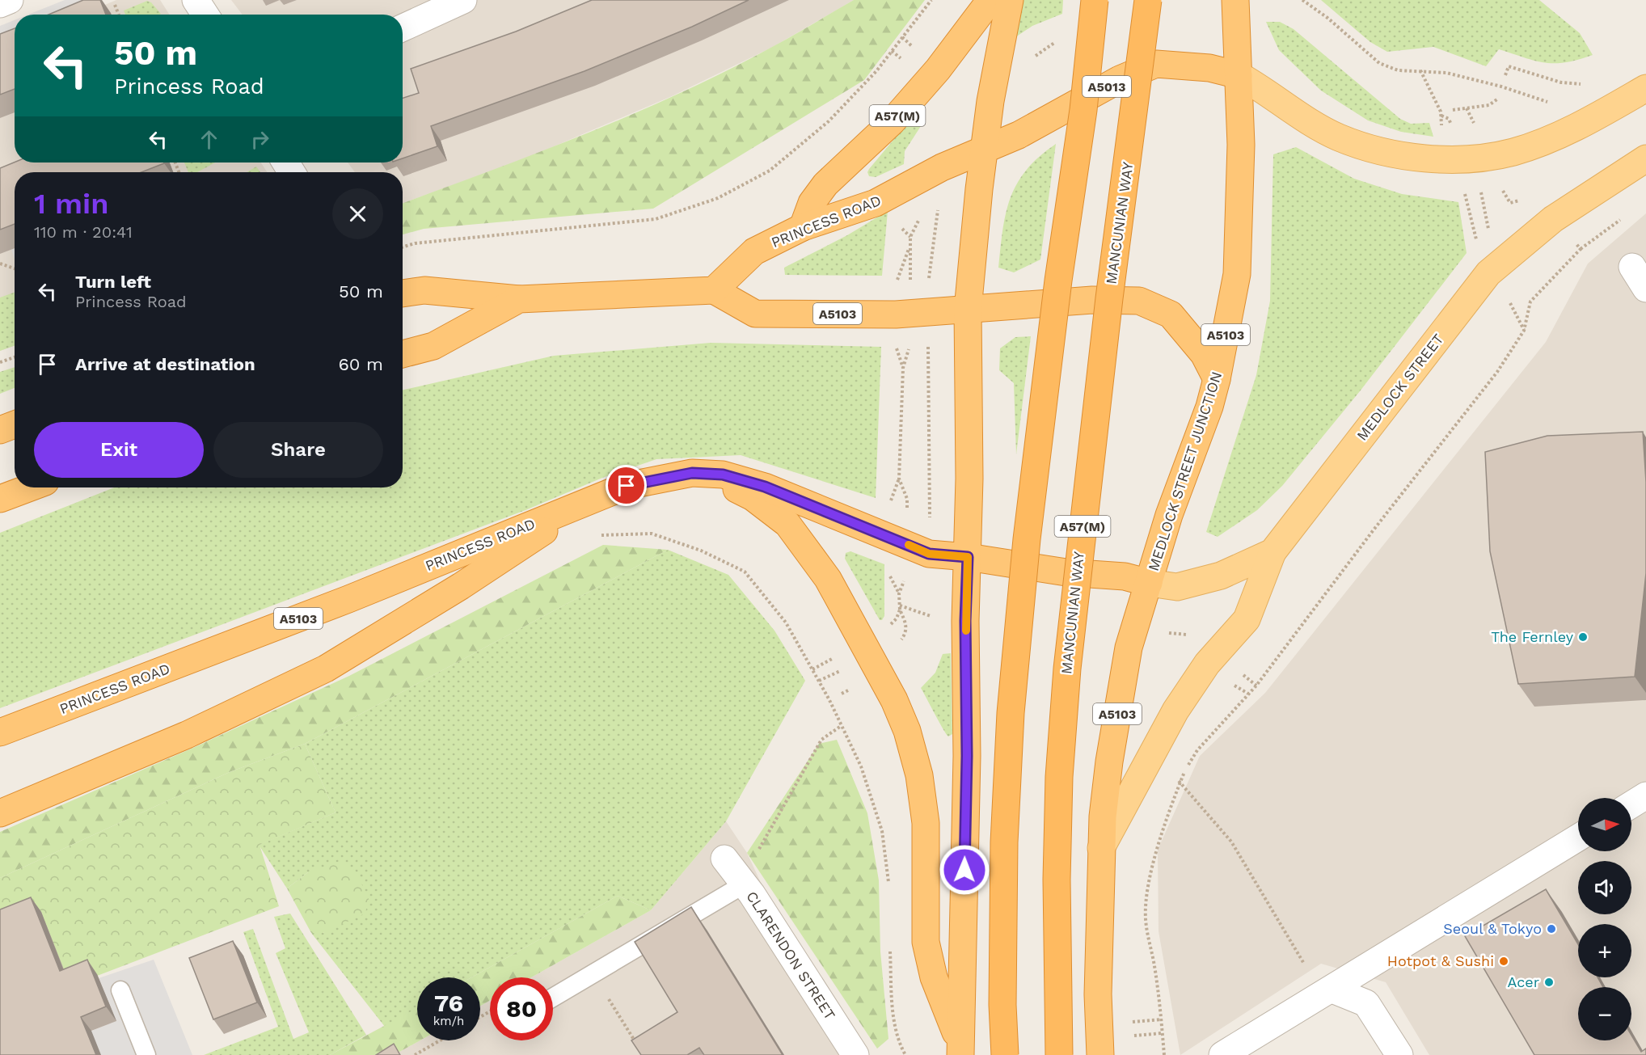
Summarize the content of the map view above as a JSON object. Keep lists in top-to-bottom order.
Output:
{
  "streets": {
    "highway": [
      "A5013",
      "A57(M)",
      "PRINCESS ROAD",
      "MANCUNIAN WAY",
      "A5103",
      "MEDLOCK STREET JUNCTION"
    ],
    "main road": ["MEDLOCK STREET"],
    "street": ["CLARENDON STREET"]
  },
  "crossings": [
    ["A5013", "PRINCESS ROAD"],
    ["A5013", "MEDLOCK STREET JUNCTION"],
    ["A57(M)", "PRINCESS ROAD"],
    ["PRINCESS ROAD", "A5103"],
    ["PRINCESS ROAD", "MEDLOCK STREET JUNCTION"],
    ["A5103", "MEDLOCK STREET"],
    ["A5103", "MEDLOCK STREET JUNCTION"],
    ["MEDLOCK STREET", "MEDLOCK STREET JUNCTION"]
  ],
  "places": [
    "The Fernley",
    "Seoul & Tokyo",
    "Hotpot & Sushi",
    "Acer"
  ],
  "north": "right",
  "page": {
    "turn": ["50 m", "Princess Road"],
    "heading": ["1 min", "110 m · 20:41"],
    "list": [
      {
        "name": "Turn left",
        "note": "Princess Road",
        "value": "50 m"
      },
      {
        "name": "Arrive at destination",
        "value": "60 m"
      }
    ],
    "buttons": ["Exit", "Share"],
    "map_buttons": ["+", "−"],
    "speed": "76 km/h",
    "limit": "80"
  }
}
